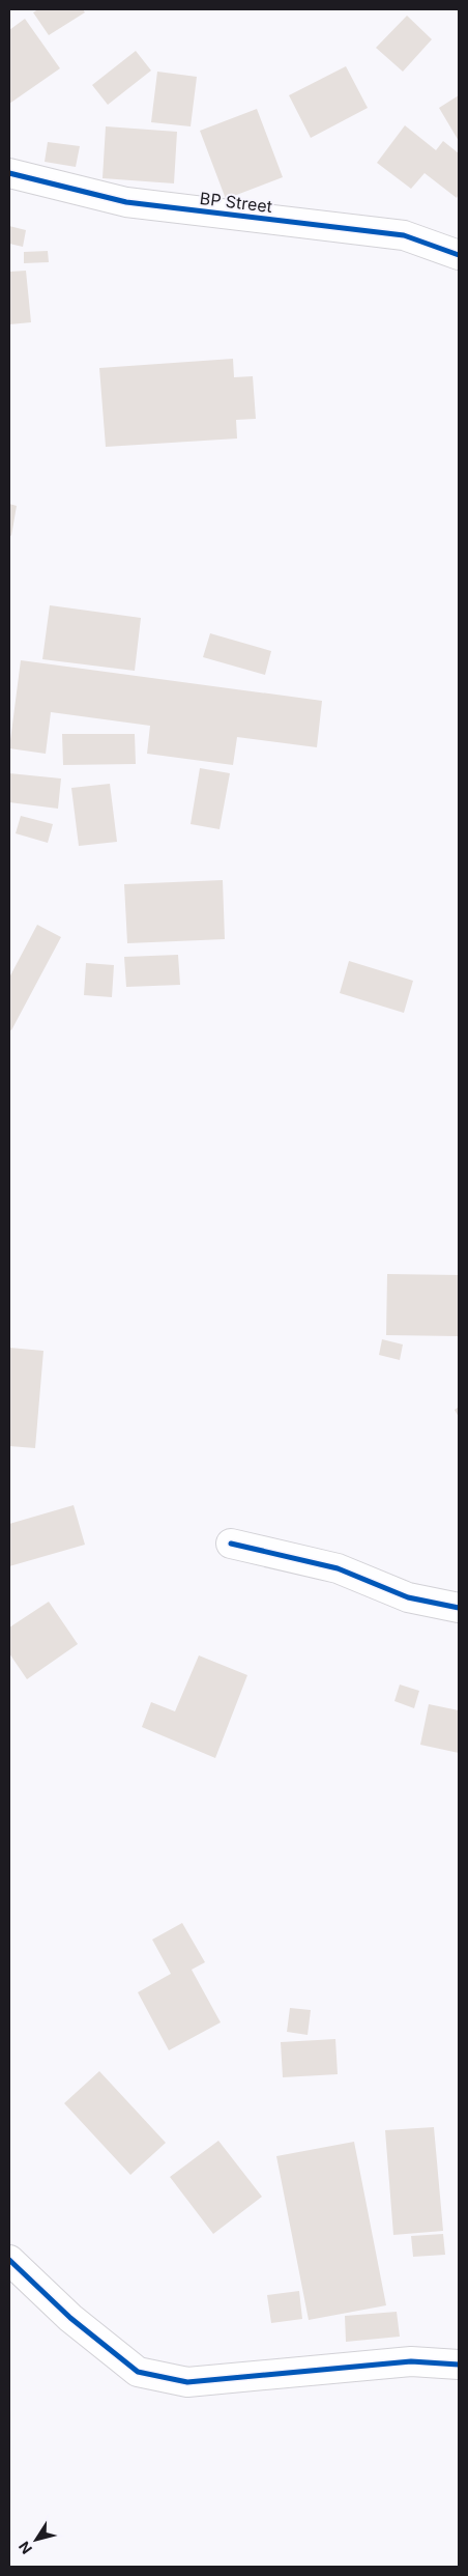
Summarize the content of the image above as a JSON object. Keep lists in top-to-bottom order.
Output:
{
  "streets": {
    "street": ["BP Street"]
  },
  "north": "bottom left"
}
